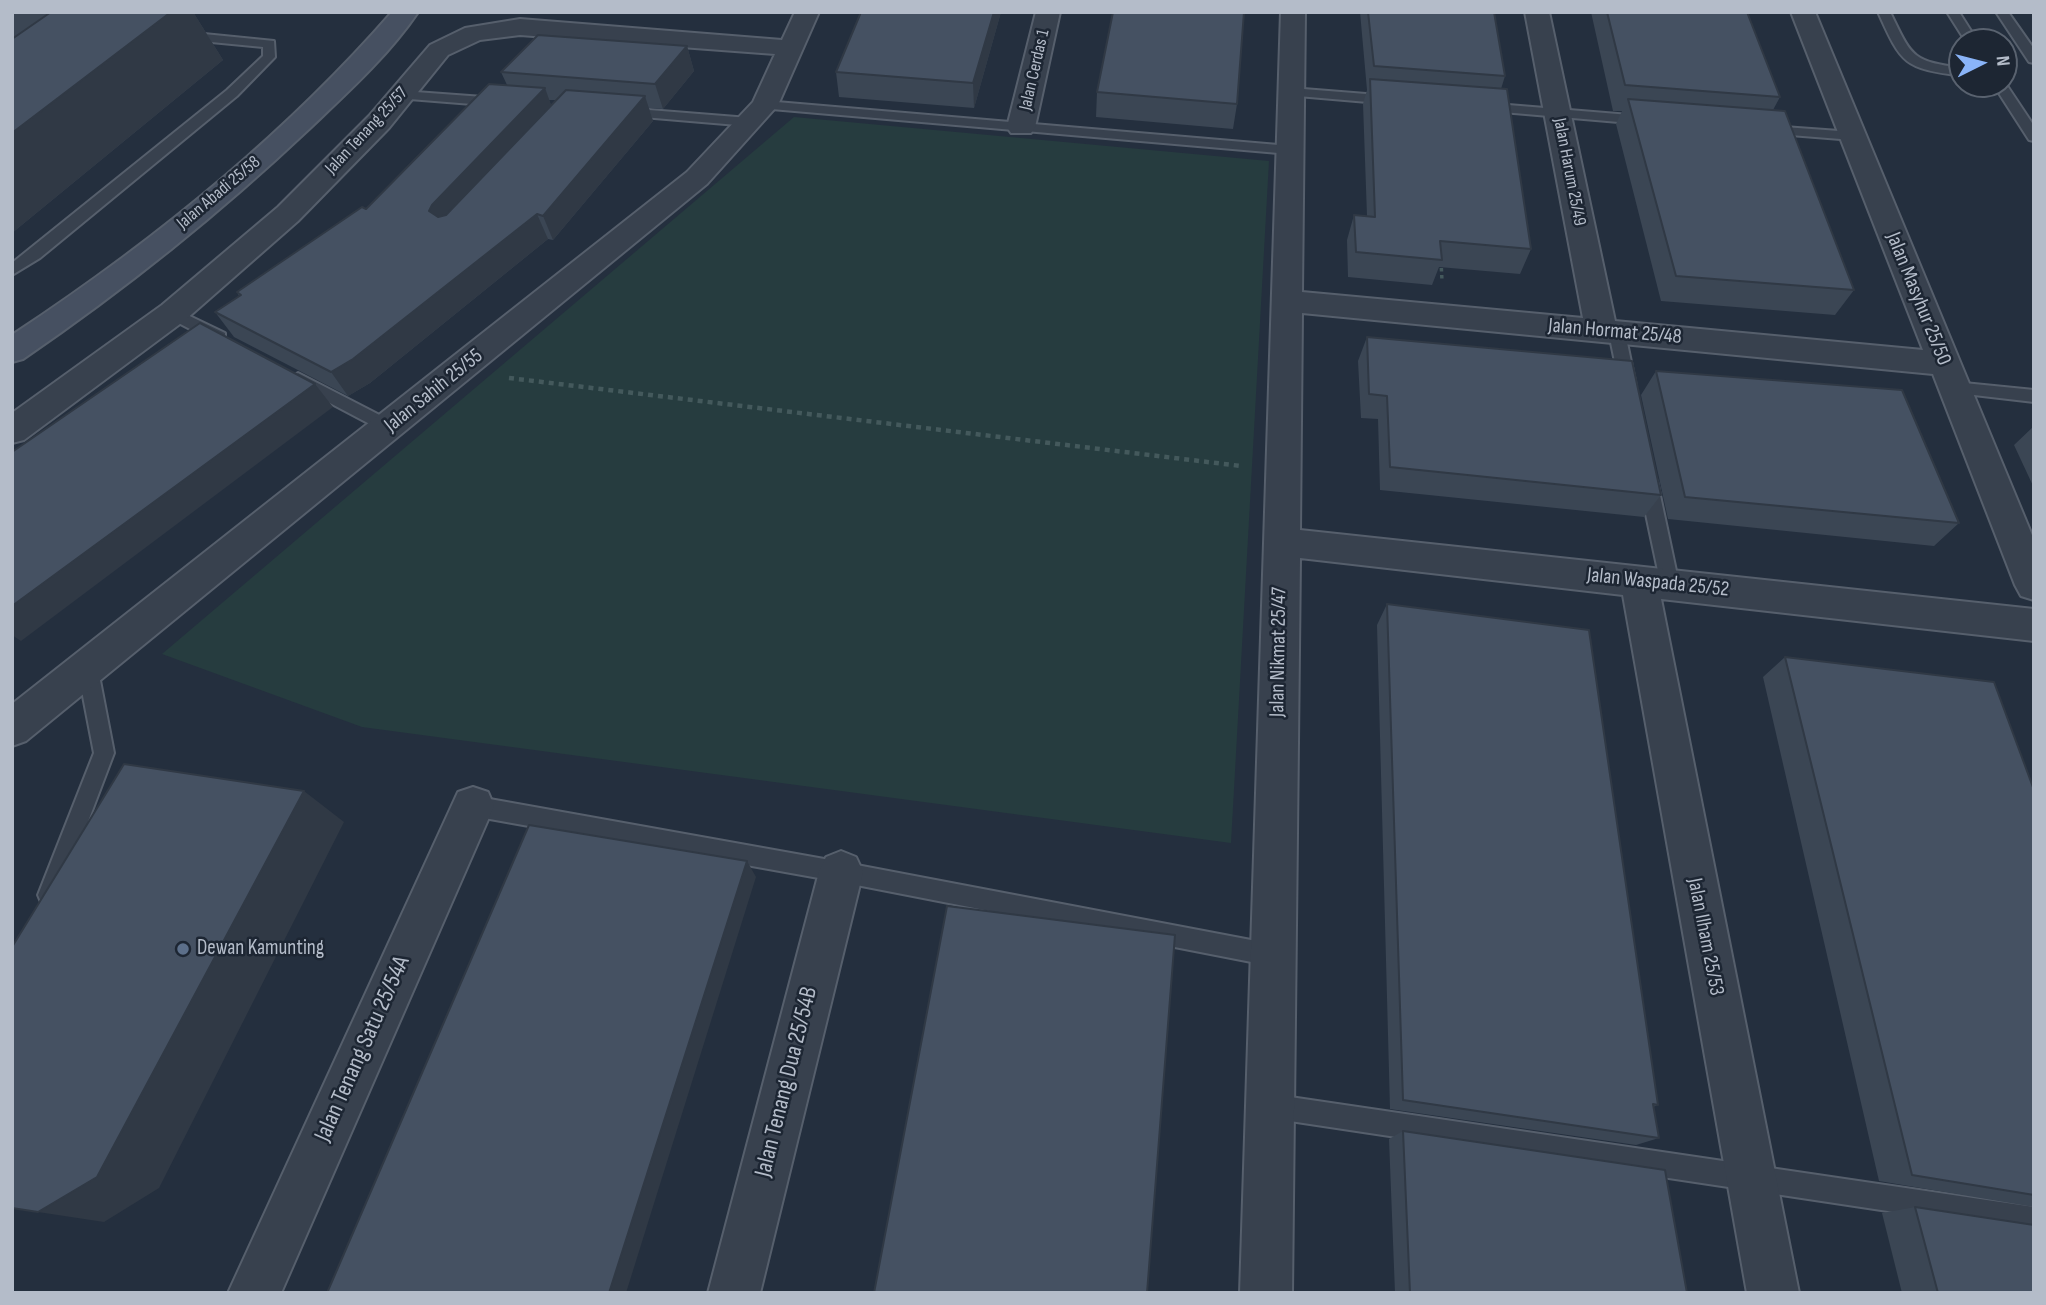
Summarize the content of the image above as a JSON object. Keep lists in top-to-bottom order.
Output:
{
  "streets": {
    "street": [
      "Jalan Cerdas 1",
      "Jalan Tenang 25/57",
      "Jalan Harum 25/49",
      "Jalan Abadi 25/58",
      "Jalan Masyhur 25/50",
      "Jalan Hormat 25/48",
      "Jalan Sahih 25/55",
      "Jalan Waspada 25/52",
      "Jalan Nikmat 25/47",
      "Jalan Ilham 25/53",
      "Jalan Tenang Satu 25/54A",
      "Jalan Tenang Dua 25/54B"
    ]
  },
  "crossings": [
    ["Jalan Tenang 25/57", "Jalan Sahih 25/55"],
    ["Jalan Harum 25/49", "Jalan Hormat 25/48"],
    ["Jalan Masyhur 25/50", "Jalan Hormat 25/48"],
    ["Jalan Hormat 25/48", "Jalan Nikmat 25/47"],
    ["Jalan Waspada 25/52", "Jalan Nikmat 25/47"],
    ["Jalan Waspada 25/52", "Jalan Ilham 25/53"]
  ],
  "places": ["Dewan Kamunting"],
  "north": "right"
}
